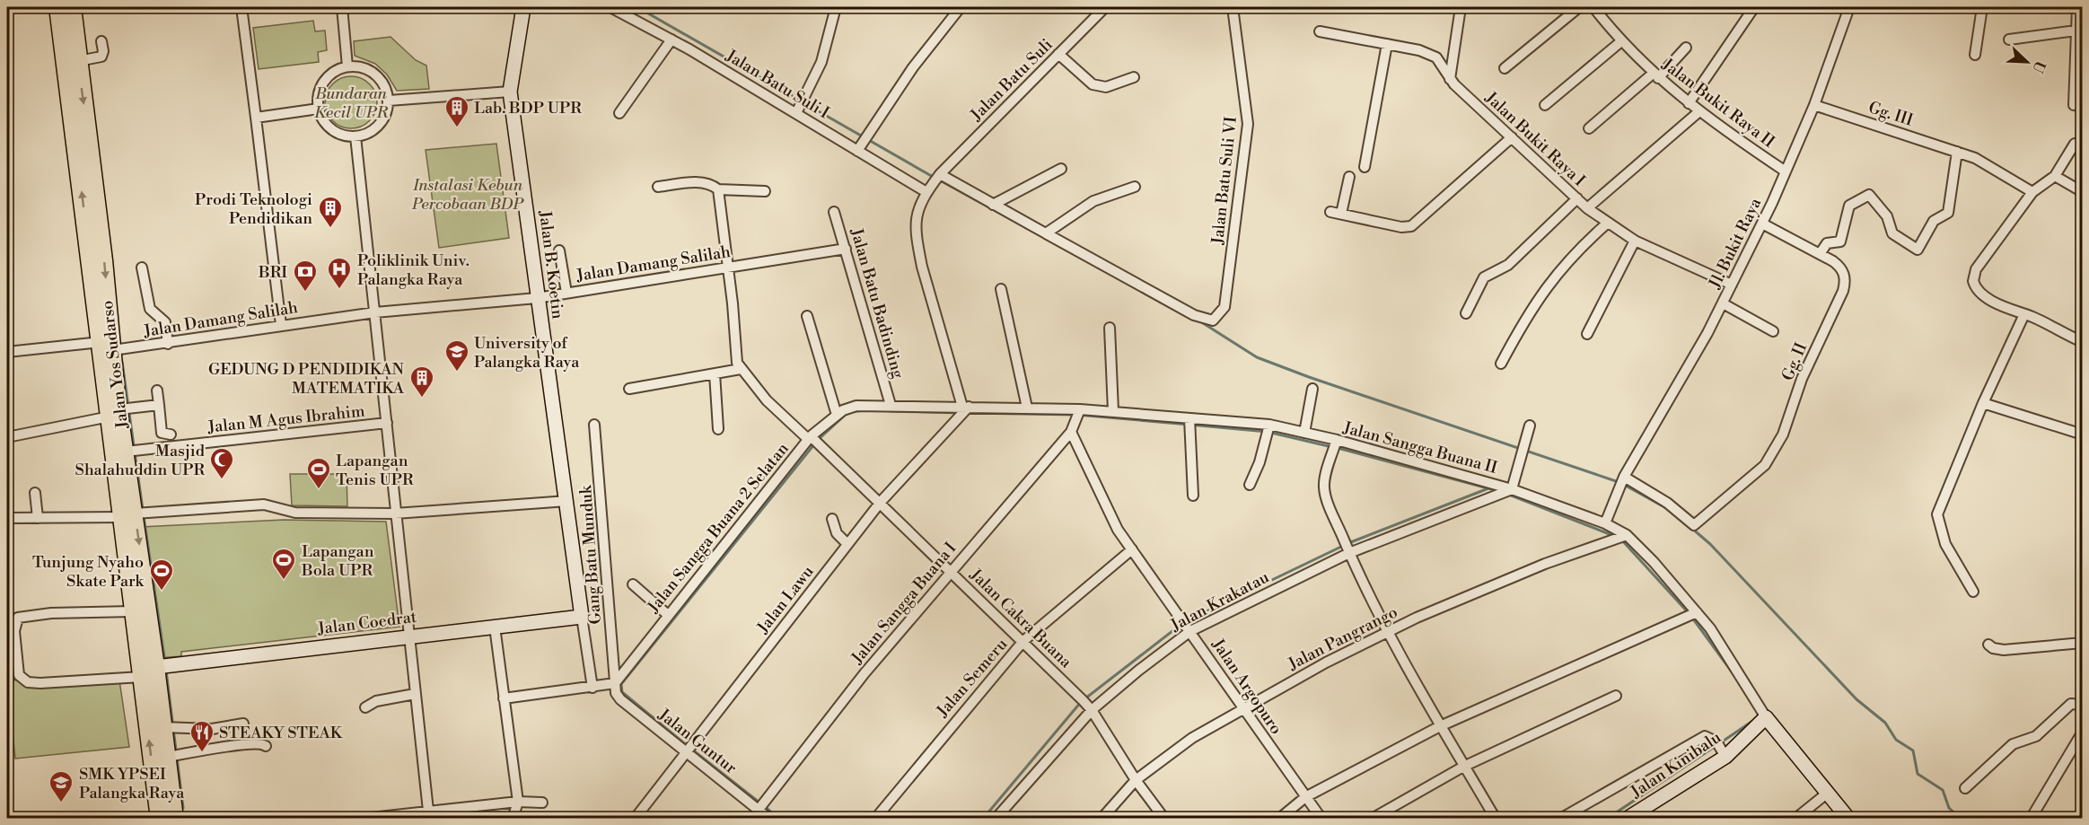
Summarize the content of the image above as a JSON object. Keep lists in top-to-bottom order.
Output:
{
  "streets": {
    "main road": ["Jalan Yos Sudarso"],
    "street": [
      "Jalan Batu Suli",
      "Jalan Batu Suli I",
      "Jalan Bukit Raya II",
      "Gg. III",
      "Jalan Bukit Raya I",
      "Jalan Batu Suli VI",
      "Jl. Bukit Raya",
      "Jalan Damang Salilah",
      "Jalan B. Koetin",
      "Jalan Batu Badinding",
      "Gg. II",
      "Jalan M Agus Ibrahim",
      "Jalan Sangga Buana II",
      "Jalan Sangga Buana 2 Selatan",
      "Gang Batu Munduk",
      "Jalan Lawu",
      "Jalan Krakatau",
      "Jalan Sangga Buana I",
      "Jalan Cakra Buana",
      "Jalan Coedrat",
      "Jalan Pangrango",
      "Jalan Semeru",
      "Jalan Argopuro",
      "Jalan Guntur",
      "Jalan Kinibalu"
    ]
  },
  "crossings": [
    ["Jalan Batu Suli", "Jalan Batu Suli I"],
    ["Jalan Bukit Raya II", "Jl. Bukit Raya"],
    ["Gg. III", "Jl. Bukit Raya"],
    ["Jalan Bukit Raya I", "Jl. Bukit Raya"],
    ["Jl. Bukit Raya", "Gg. II"],
    ["Jl. Bukit Raya", "Jalan Sangga Buana II"],
    ["Jalan Damang Salilah", "Jalan B. Koetin"],
    ["Jalan Damang Salilah", "Jalan Batu Badinding"],
    ["Jalan Damang Salilah", "Jalan Yos Sudarso"],
    ["Jalan B. Koetin", "Jalan Coedrat"],
    ["Jalan Batu Badinding", "Jalan Sangga Buana 2 Selatan"],
    ["Jalan Yos Sudarso", "Jalan M Agus Ibrahim"],
    ["Jalan Yos Sudarso", "Jalan Coedrat"],
    ["Jalan Sangga Buana II", "Jalan Sangga Buana 2 Selatan"],
    ["Jalan Sangga Buana II", "Jalan Lawu"],
    ["Jalan Sangga Buana II", "Jalan Krakatau"],
    ["Jalan Sangga Buana II", "Jalan Sangga Buana I"],
    ["Jalan Sangga Buana II", "Jalan Pangrango"],
    ["Jalan Sangga Buana II", "Jalan Kinibalu"],
    ["Jalan Sangga Buana 2 Selatan", "Gang Batu Munduk"],
    ["Jalan Sangga Buana 2 Selatan", "Jalan Lawu"],
    ["Jalan Sangga Buana 2 Selatan", "Jalan Cakra Buana"],
    ["Jalan Sangga Buana 2 Selatan", "Jalan Guntur"],
    ["Gang Batu Munduk", "Jalan Guntur"],
    ["Jalan Lawu", "Jalan Cakra Buana"],
    ["Jalan Lawu", "Jalan Guntur"],
    ["Jalan Krakatau", "Jalan Cakra Buana"],
    ["Jalan Krakatau", "Jalan Argopuro"],
    ["Jalan Sangga Buana I", "Jalan Cakra Buana"],
    ["Jalan Sangga Buana I", "Jalan Argopuro"],
    ["Jalan Sangga Buana I", "Jalan Guntur"],
    ["Jalan Cakra Buana", "Jalan Pangrango"],
    ["Jalan Cakra Buana", "Jalan Semeru"],
    ["Jalan Pangrango", "Jalan Argopuro"],
    ["Jalan Semeru", "Jalan Argopuro"]
  ],
  "parks": ["Bundaran Kecil UPR", "Instalasi Kebun Percobaan BDP"],
  "places": {
    "building": ["Lab. BDP UPR", "Prodi Teknologi Pendidikan", "GEDUNG D PENDIDIKAN MATEMATIKA"],
    "hospital": ["Poliklinik Univ. Palangka Raya"],
    "bank": ["BRI"],
    "school or university": ["University of Palangka Raya", "SMK YPSEI Palangka Raya"],
    "mosque": ["Masjid Shalahuddin UPR"],
    "sports": ["Lapangan Tenis UPR", "Lapangan Bola UPR", "Tunjung Nyaho Skate Park"],
    "restaurant": ["STEAKY STEAK"]
  },
  "north": "bottom right"
}
